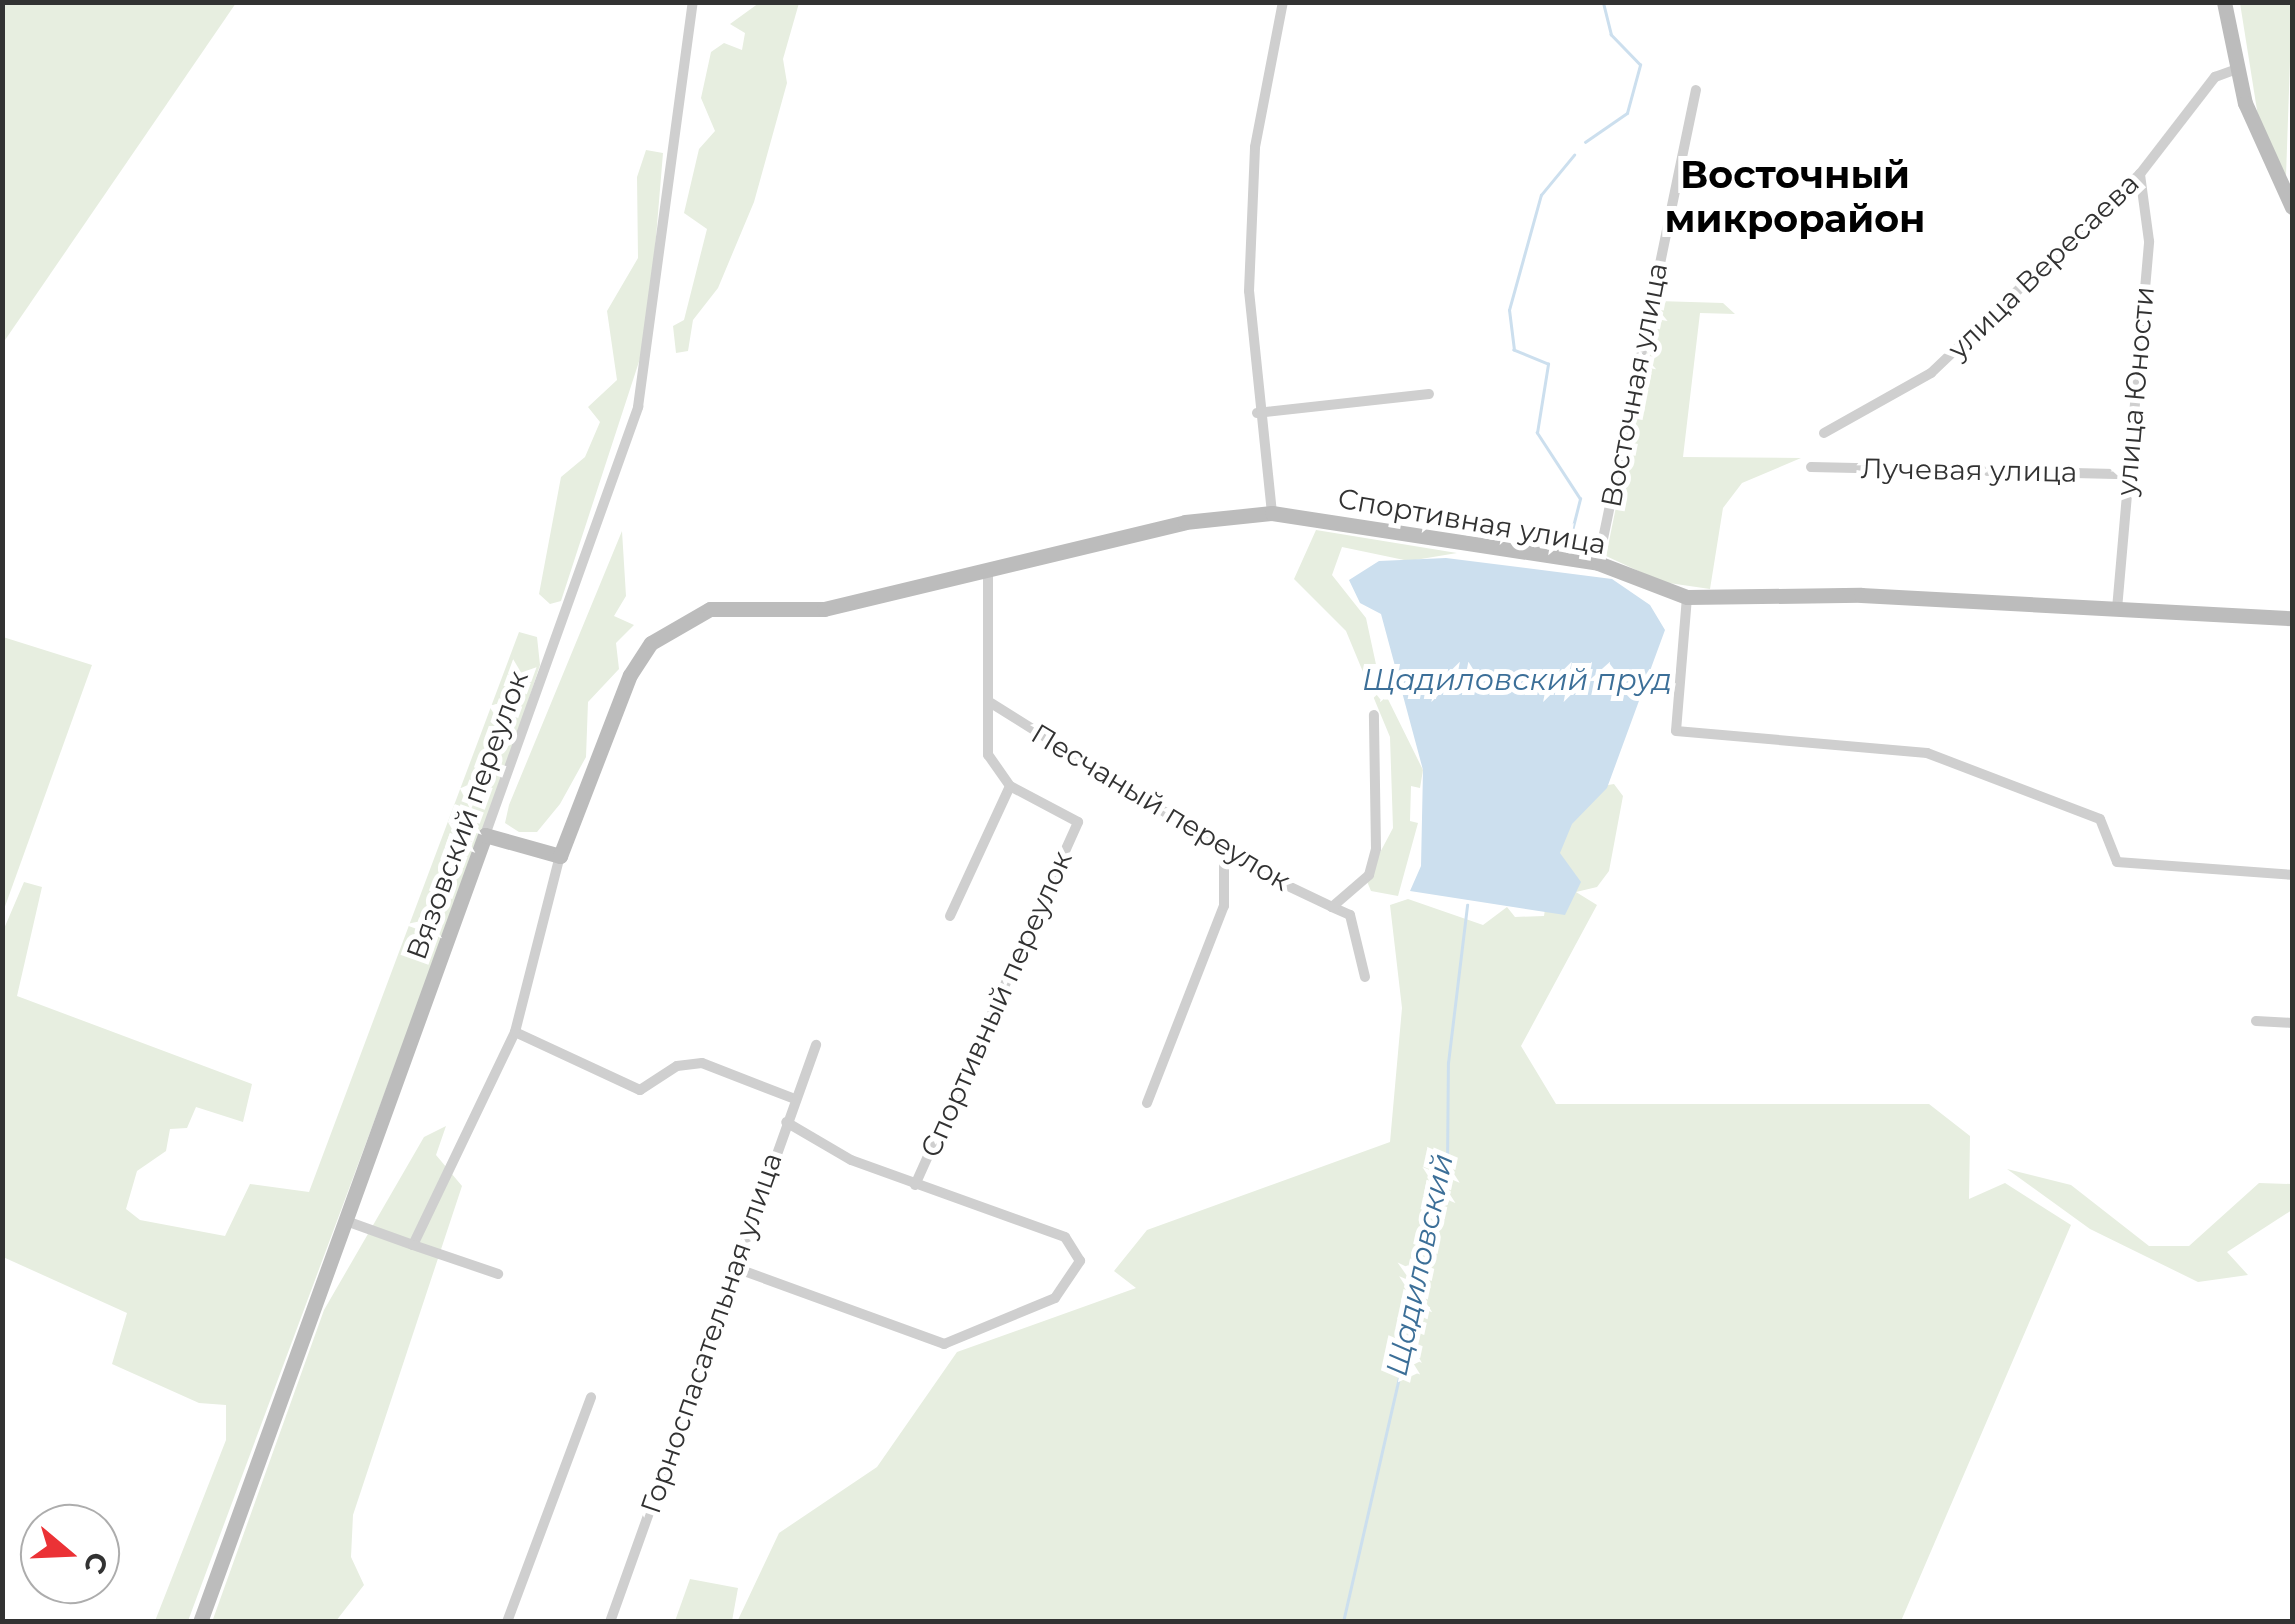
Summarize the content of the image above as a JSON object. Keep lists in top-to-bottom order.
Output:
{
  "streets": {
    "street": [
      "улица Вересаева",
      "Восточная улица",
      "улица Юности",
      "Лучевая улица",
      "Спортивная улица",
      "Песчаный переулок",
      "Вязовский переулок",
      "Спортивный переулок",
      "Горноспасательная улица"
    ]
  },
  "crossings": [
    ["улица Вересаева", "улица Юности"],
    ["Восточная улица", "Спортивная улица"],
    ["улица Юности", "Лучевая улица"],
    ["улица Юности", "Спортивная улица"]
  ],
  "districts": ["Восточный микрорайон"],
  "water": ["Щадиловский пруд", "Щадиловский"],
  "north": "right"
}
